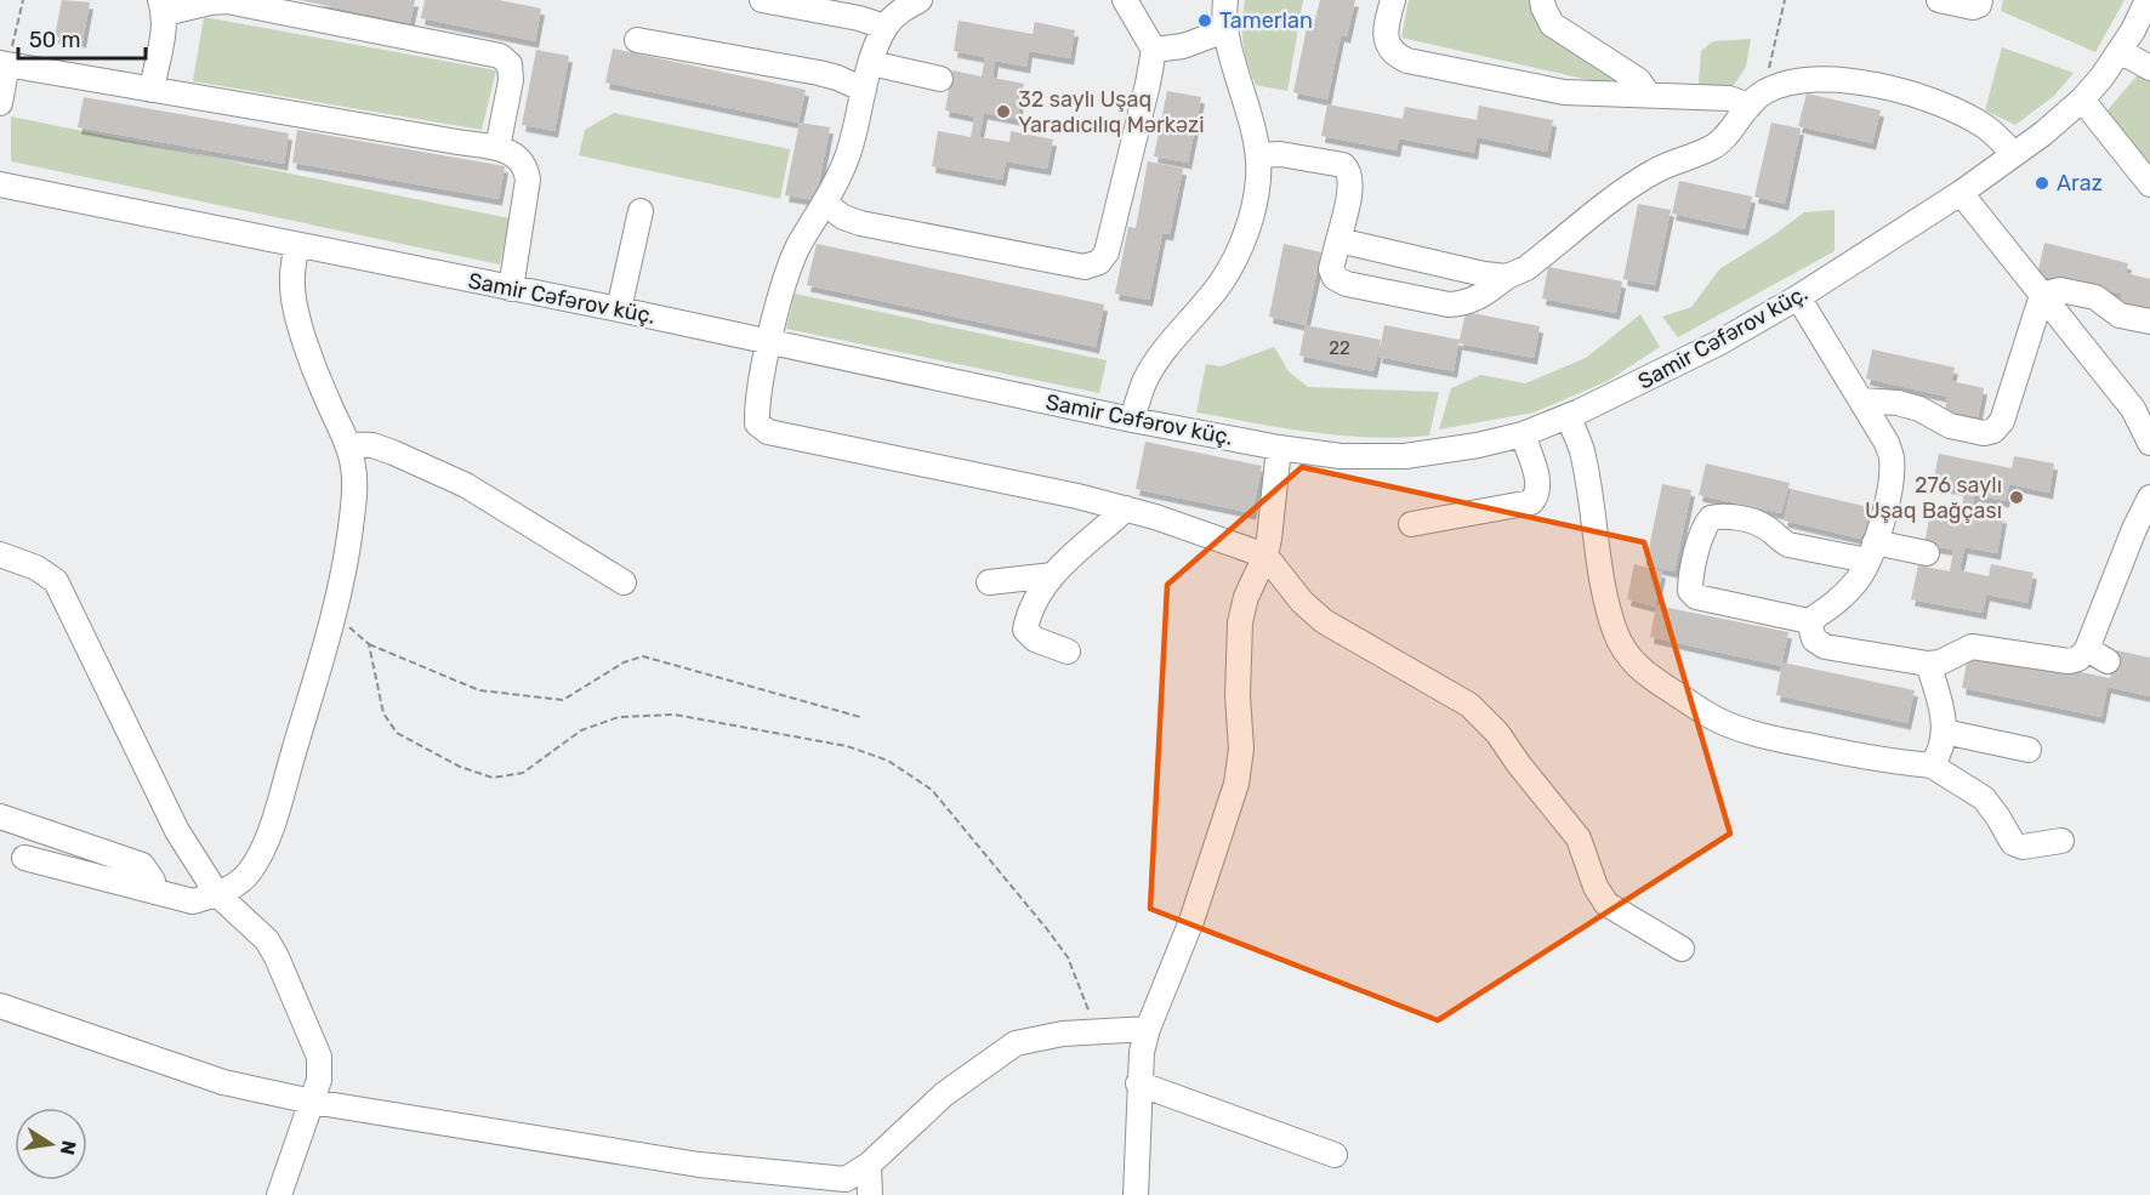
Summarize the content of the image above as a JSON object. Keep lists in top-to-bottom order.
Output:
{
  "streets": {
    "street": ["Samir Cəfərov küç."]
  },
  "places": [
    "Tamerlan",
    "32 saylı Uşaq Yaradıcılıq Mərkəzi",
    "Araz",
    "276 saylı Uşaq Bağçası"
  ],
  "house_numbers": ["22"],
  "scale_bar": "50 m",
  "north": "right"
}
